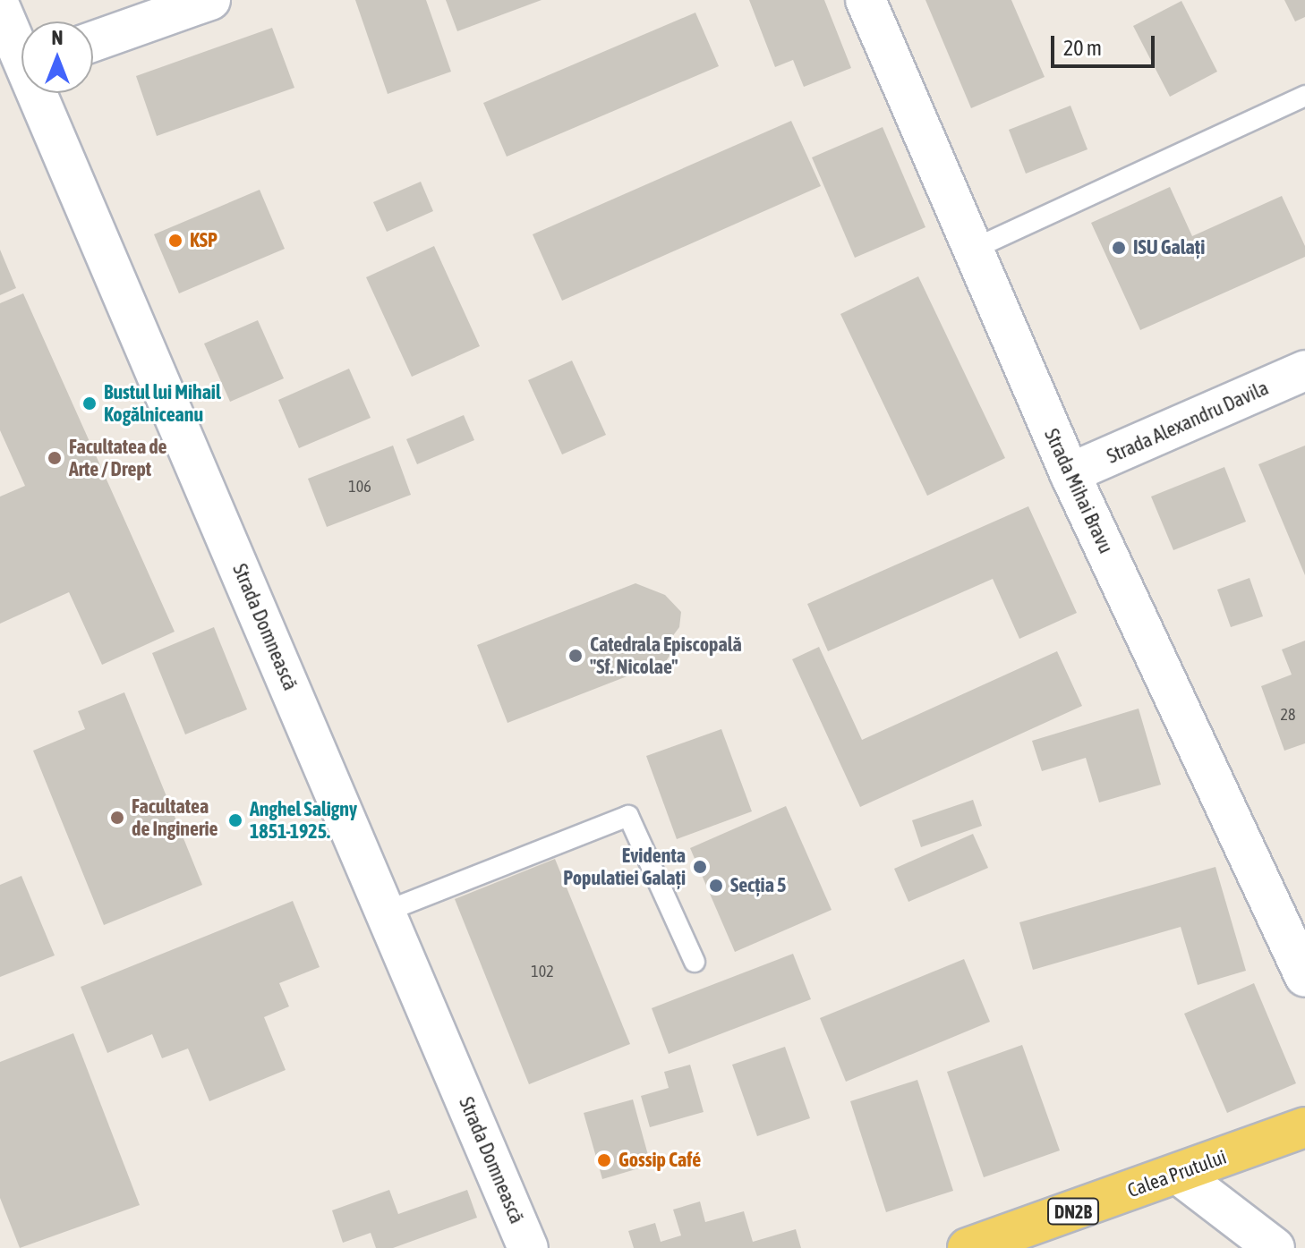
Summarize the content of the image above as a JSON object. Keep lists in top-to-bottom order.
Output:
{
  "streets": {
    "main road": ["Calea Prutului", "DN2B"],
    "street": ["Strada Alexandru Davila", "Strada Mihai Bravu", "Strada Domnească"]
  },
  "crossings": [
    ["Strada Alexandru Davila", "Strada Mihai Bravu"]
  ],
  "places": [
    "KSP",
    "ISU Galați",
    "Bustul lui Mihail Kogălniceanu",
    "Facultatea de Arte / Drept",
    "Catedrala Episcopală \"Sf. Nicolae\"",
    "Facultatea de Inginerie",
    "Anghel Saligny 1851-1925.",
    "Evidenta Populatiei Galați",
    "Secția 5",
    "Gossip Café"
  ],
  "house_numbers": ["106", "28", "102"],
  "scale_bar": "20 m",
  "north": "top"
}
